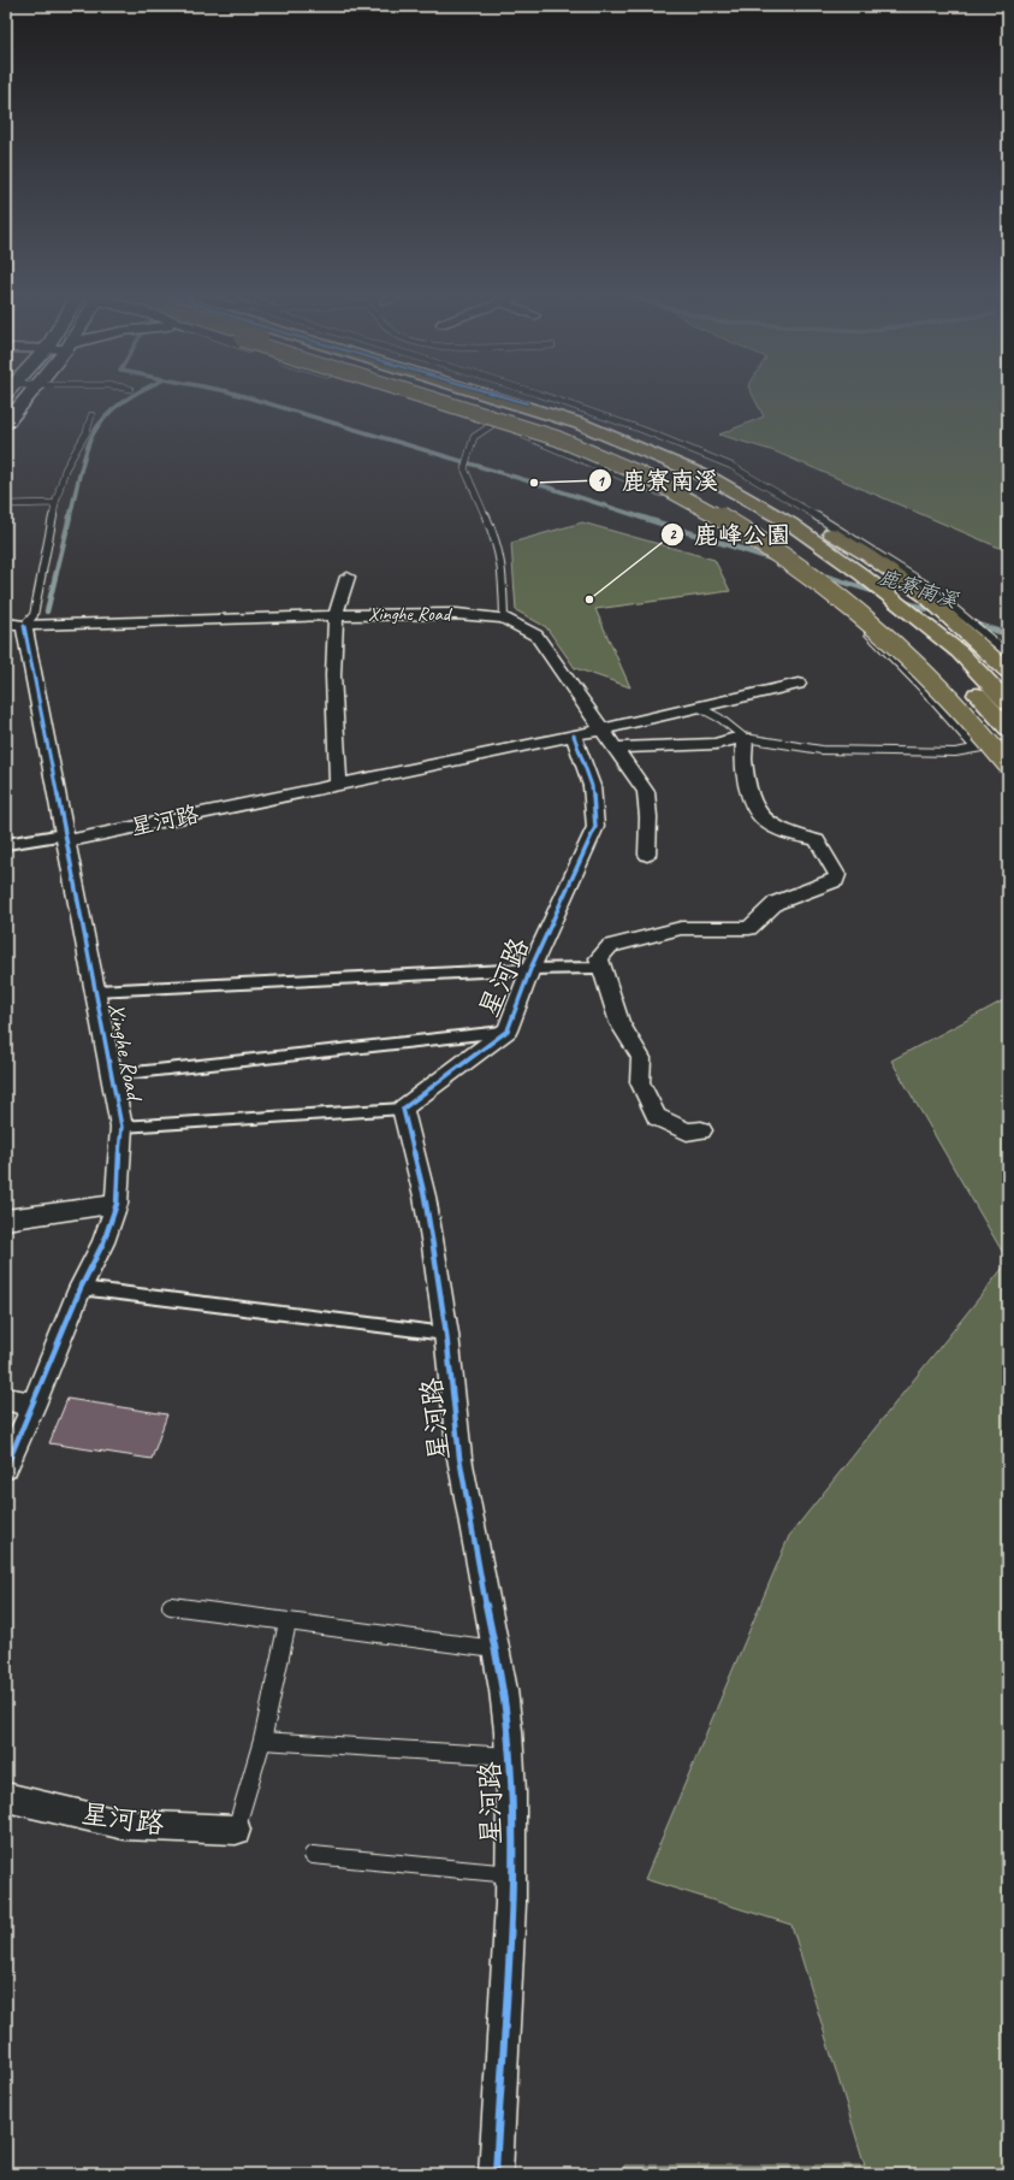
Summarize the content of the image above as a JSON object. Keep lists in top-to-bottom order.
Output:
{
  "streets": {
    "street": ["Xinghe Road", "星河路"]
  },
  "crossings": [
    ["Xinghe Road", "星河路"]
  ],
  "water": ["鹿寮南溪"],
  "places": ["鹿寮南溪", "鹿峰公園"]
}
